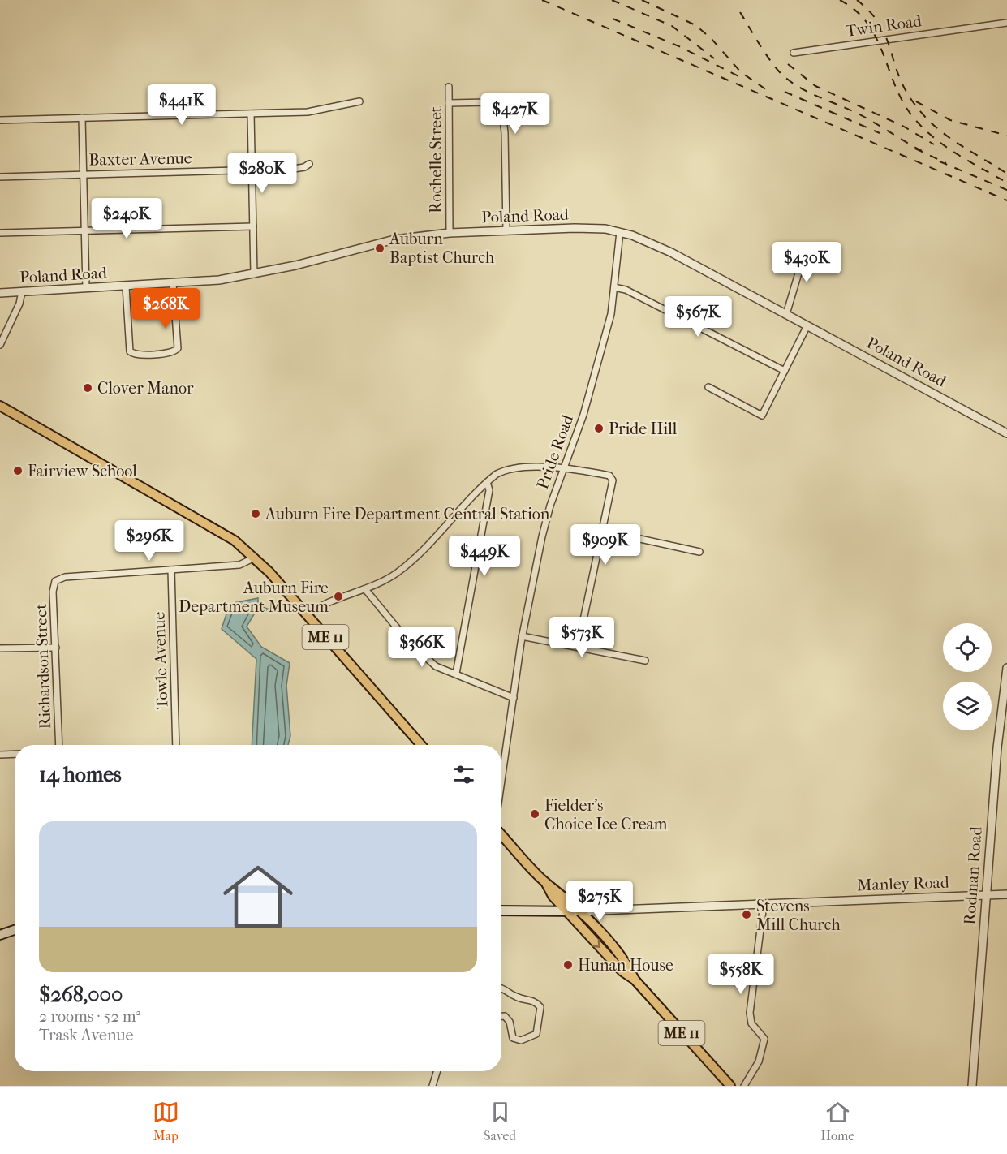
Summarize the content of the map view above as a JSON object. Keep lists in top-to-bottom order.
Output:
{
  "streets": {
    "main road": ["ME 11", "Manley Road"],
    "street": [
      "Twin Road",
      "Baxter Avenue",
      "Rochelle Street",
      "Poland Road",
      "Pride Road",
      "Towle Avenue",
      "Richardson Street",
      "Rodman Road"
    ]
  },
  "crossings": [
    ["Rochelle Street", "Poland Road"],
    ["Poland Road", "Pride Road"],
    ["ME 11", "Manley Road"],
    ["Towle Avenue", "Richardson Street"],
    ["Rodman Road", "Manley Road"]
  ],
  "places": [
    "Auburn Baptist Church",
    "Clover Manor",
    "Pride Hill",
    "Fairview School",
    "Auburn Fire Department Central Station",
    "Auburn Fire Department Museum",
    "Fielder's Choice Ice Cream",
    "Stevens Mill Church",
    "Hunan House"
  ],
  "page": {
    "price": [
      "$441K",
      "$427K",
      "$280K",
      "$240K",
      "$430K",
      "$268K",
      "$567K",
      "$296K",
      "$909K",
      "$449K",
      "$573K",
      "$366K",
      "$275K",
      "$558K"
    ],
    "heading": "14 homes",
    "list": [
      {
        "name": "$268,000",
        "note": "2 rooms · 52 m² · Trask Avenue"
      }
    ],
    "tabs": ["Map", "Saved", "Home"]
  }
}
